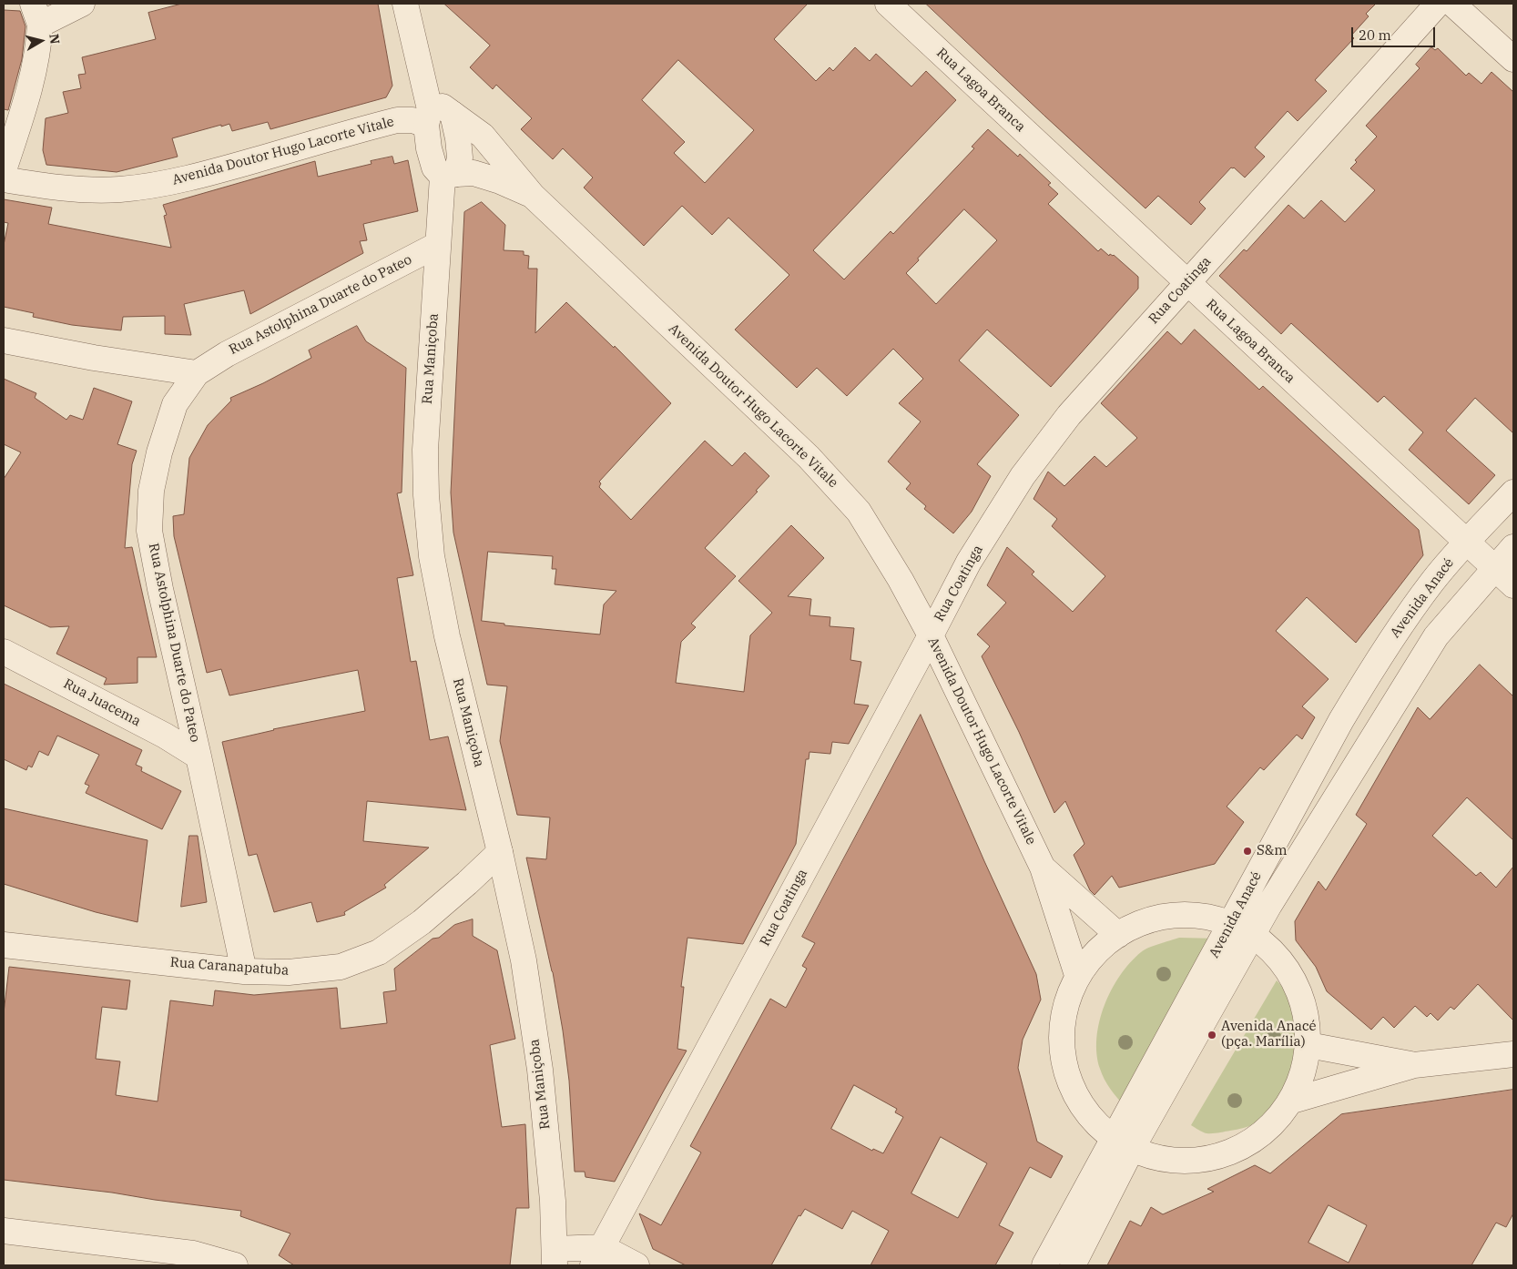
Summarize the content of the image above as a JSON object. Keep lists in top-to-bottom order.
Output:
{
  "streets": {
    "street": [
      "Rua Lagoa Branca",
      "Avenida Doutor Hugo Lacorte Vitale",
      "Rua Coatinga",
      "Rua Astolphina Duarte do Pateo",
      "Rua Maniçoba",
      "Avenida Anacé",
      "Rua Juacema",
      "Rua Caranapatuba"
    ]
  },
  "crossings": [
    ["Rua Lagoa Branca", "Rua Coatinga"],
    ["Rua Lagoa Branca", "Avenida Anacé"],
    ["Avenida Doutor Hugo Lacorte Vitale", "Rua Coatinga"],
    ["Avenida Doutor Hugo Lacorte Vitale", "Rua Maniçoba"],
    ["Rua Astolphina Duarte do Pateo", "Rua Maniçoba"],
    ["Rua Astolphina Duarte do Pateo", "Rua Juacema"],
    ["Rua Astolphina Duarte do Pateo", "Rua Caranapatuba"],
    ["Rua Maniçoba", "Rua Caranapatuba"]
  ],
  "places": ["S&m", "Avenida Anacé (pça. Marília)"],
  "scale_bar": "20 m",
  "north": "right"
}
